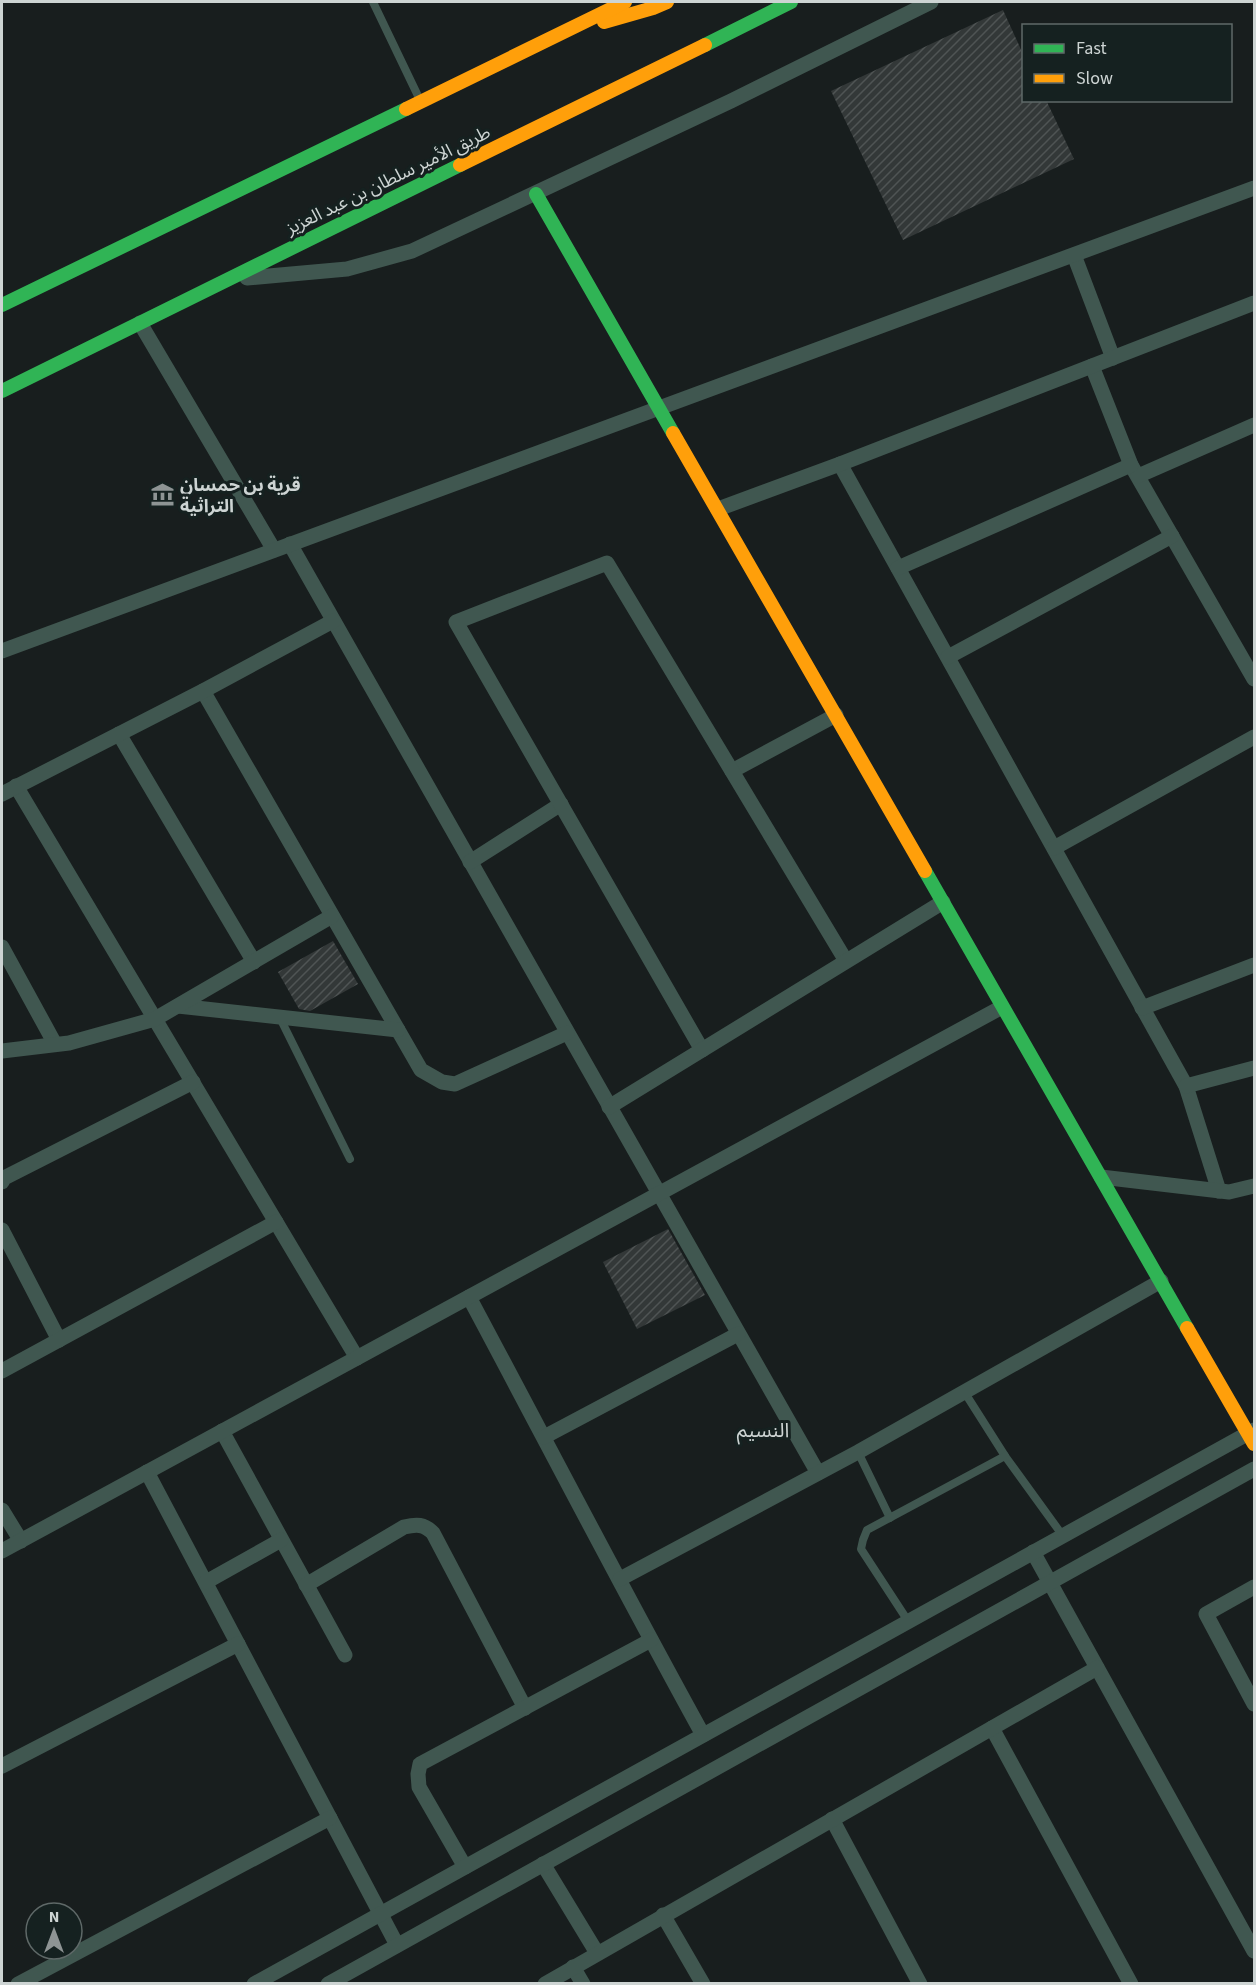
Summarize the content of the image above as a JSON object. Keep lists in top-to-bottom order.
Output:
{
  "streets": {
    "main road": ["طريق الأمير سلطان بن عبد العزيز"]
  },
  "districts": ["النسيم"],
  "places": {
    "museum": ["قرية بن حمسان التراثية"]
  },
  "legend": ["Fast", "Slow"],
  "north": "top"
}
